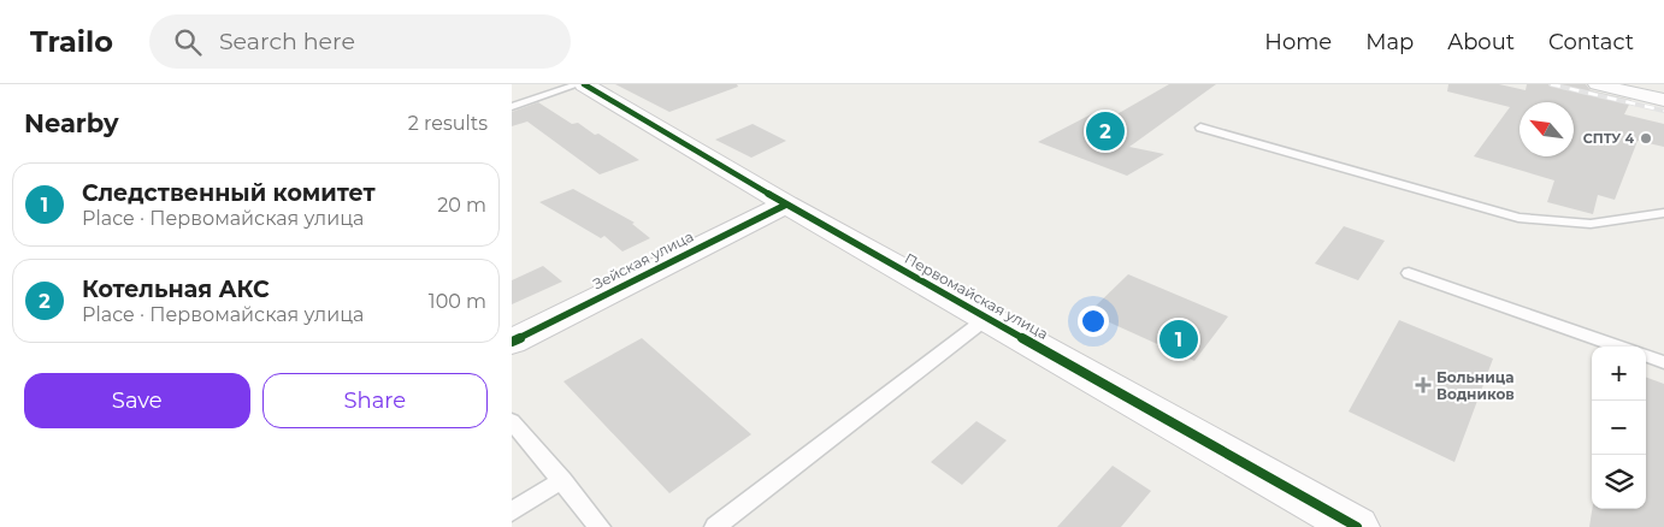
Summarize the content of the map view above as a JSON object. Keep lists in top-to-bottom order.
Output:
{
  "streets": {
    "street": ["Зейская улица", "Первомайская улица"]
  },
  "crossings": [
    ["Зейская улица", "Первомайская улица"]
  ],
  "places": {
    "other": ["СПТУ 4"],
    "health": ["Больница Водников"]
  },
  "north": "top left",
  "page": {
    "header": "Trailo",
    "search": "Search here",
    "nav": [
      "Home",
      "Map",
      "About",
      "Contact"
    ],
    "heading": ["Nearby", "2 results"],
    "pins": ["2", "1"],
    "list": [
      {
        "mark": "1",
        "name": "Следственный комитет",
        "note": "Place · Первомайская улица",
        "value": "20 m"
      },
      {
        "mark": "2",
        "name": "Котельная АКС",
        "note": "Place · Первомайская улица",
        "value": "100 m"
      }
    ],
    "map_buttons": ["+", "−"],
    "buttons": ["Save", "Share"]
  }
}
